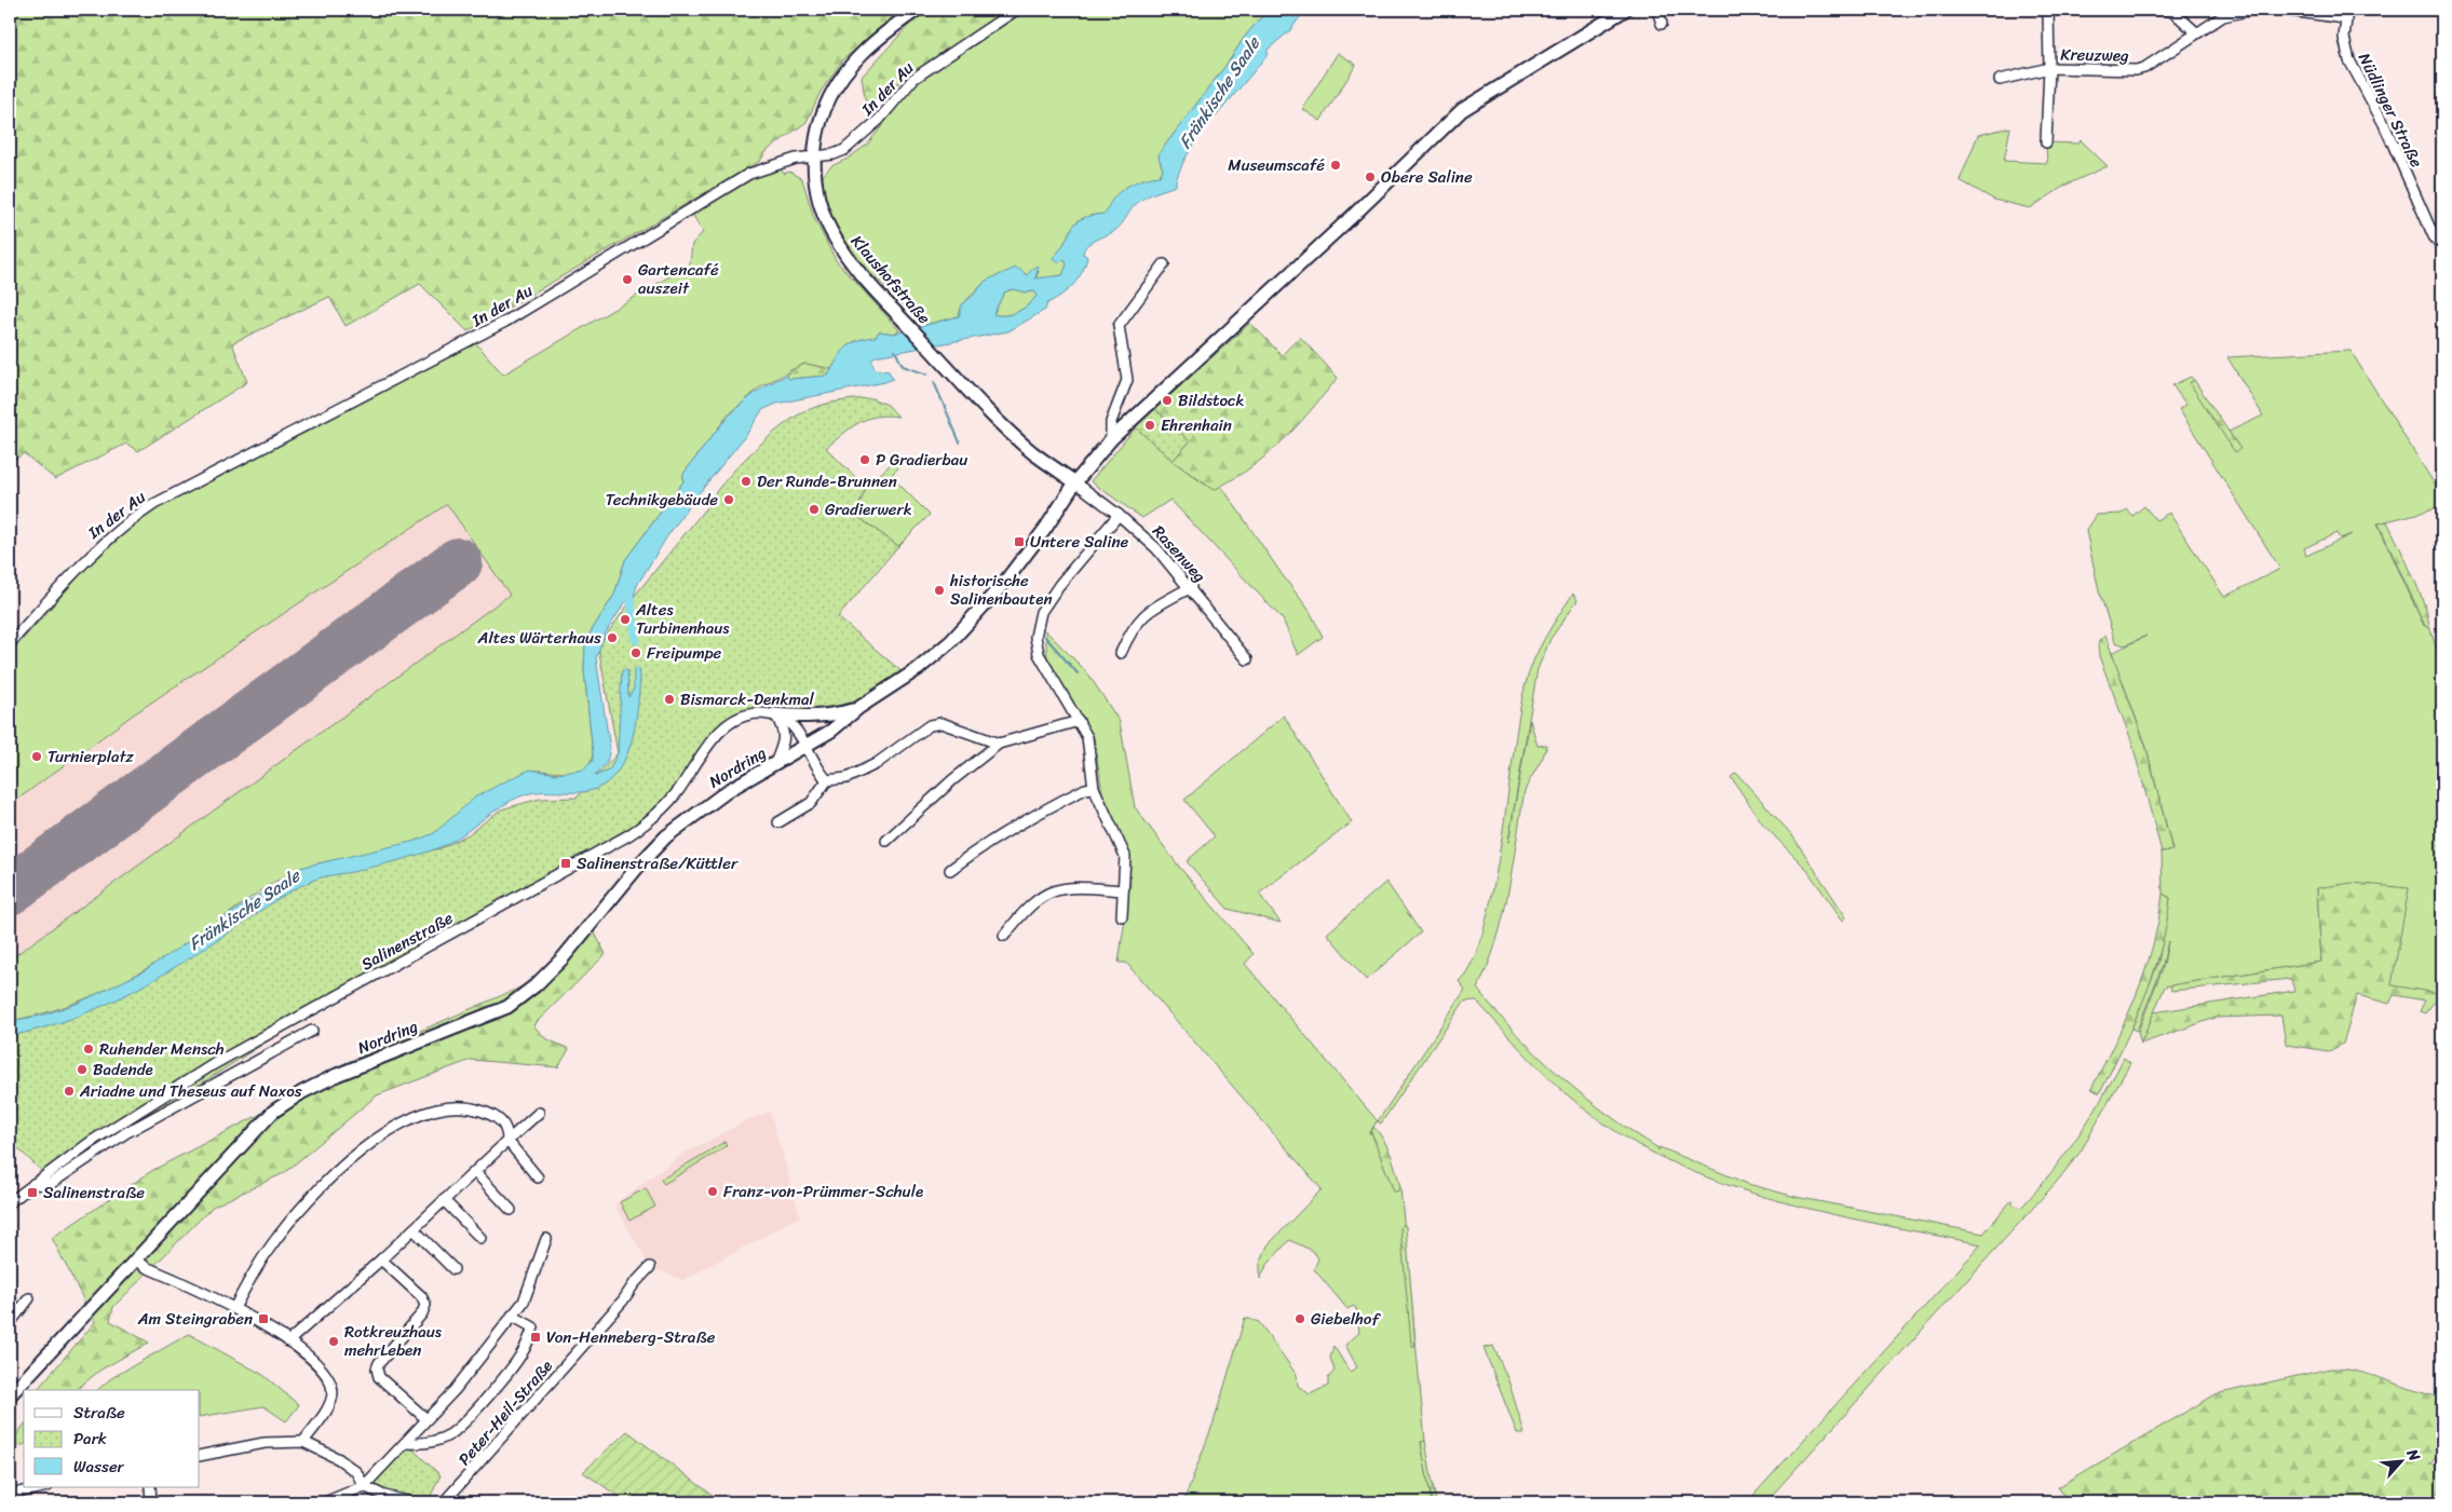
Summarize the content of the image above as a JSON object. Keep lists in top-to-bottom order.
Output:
{
  "streets": {
    "main road": ["Klaushofstraße", "Nordring"],
    "street": [
      "Kreuzweg",
      "In der Au",
      "Nüdlinger Straße",
      "Rasenweg",
      "Salinenstraße",
      "Peter-Heil-Straße"
    ]
  },
  "crossings": [
    ["In der Au", "Klaushofstraße"],
    ["Klaushofstraße", "Rasenweg"]
  ],
  "water": ["Fränkische Saale"],
  "places": {
    "other": [
      "Museumscafé",
      "Obere Saline",
      "Gartencafé auszeit",
      "Bildstock",
      "Ehrenhain",
      "P Gradierbau",
      "Der Runde-Brunnen",
      "Technikgebäude",
      "Gradierwerk",
      "historische Salinenbauten",
      "Altes Turbinenhaus",
      "Altes Wärterhaus",
      "Freipumpe",
      "Bismarck-Denkmal",
      "Turnierplatz",
      "Ruhender Mensch",
      "Badende",
      "Ariadne und Theseus auf Naxos",
      "Franz-von-Prümmer-Schule",
      "Giebelhof",
      "Rotkreuzhaus mehrLeben"
    ],
    "transit": [
      "Untere Saline",
      "Salinenstraße/Küttler",
      "Salinenstraße",
      "Am Steingraben",
      "Von-Henneberg-Straße"
    ]
  },
  "legend": ["Straße", "Park", "Wasser"],
  "north": "top right"
}
